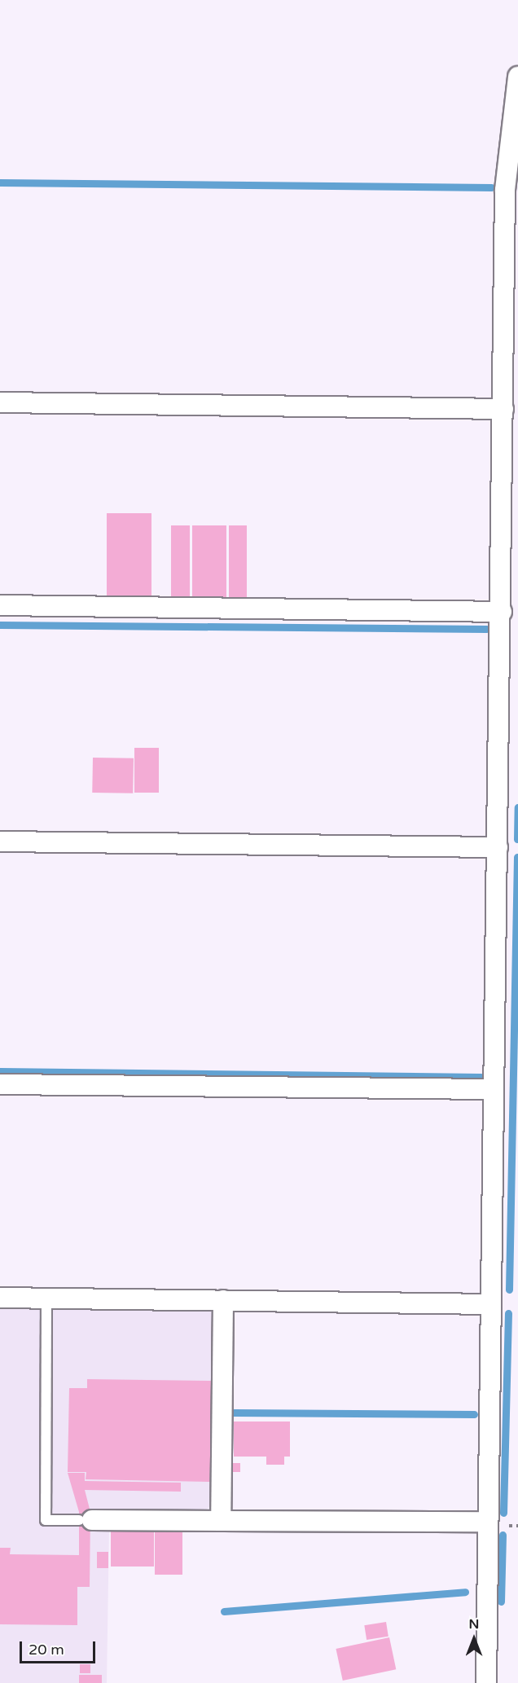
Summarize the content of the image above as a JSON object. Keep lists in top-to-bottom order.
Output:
{
  "scale_bar": "20 m",
  "north": "top"
}
